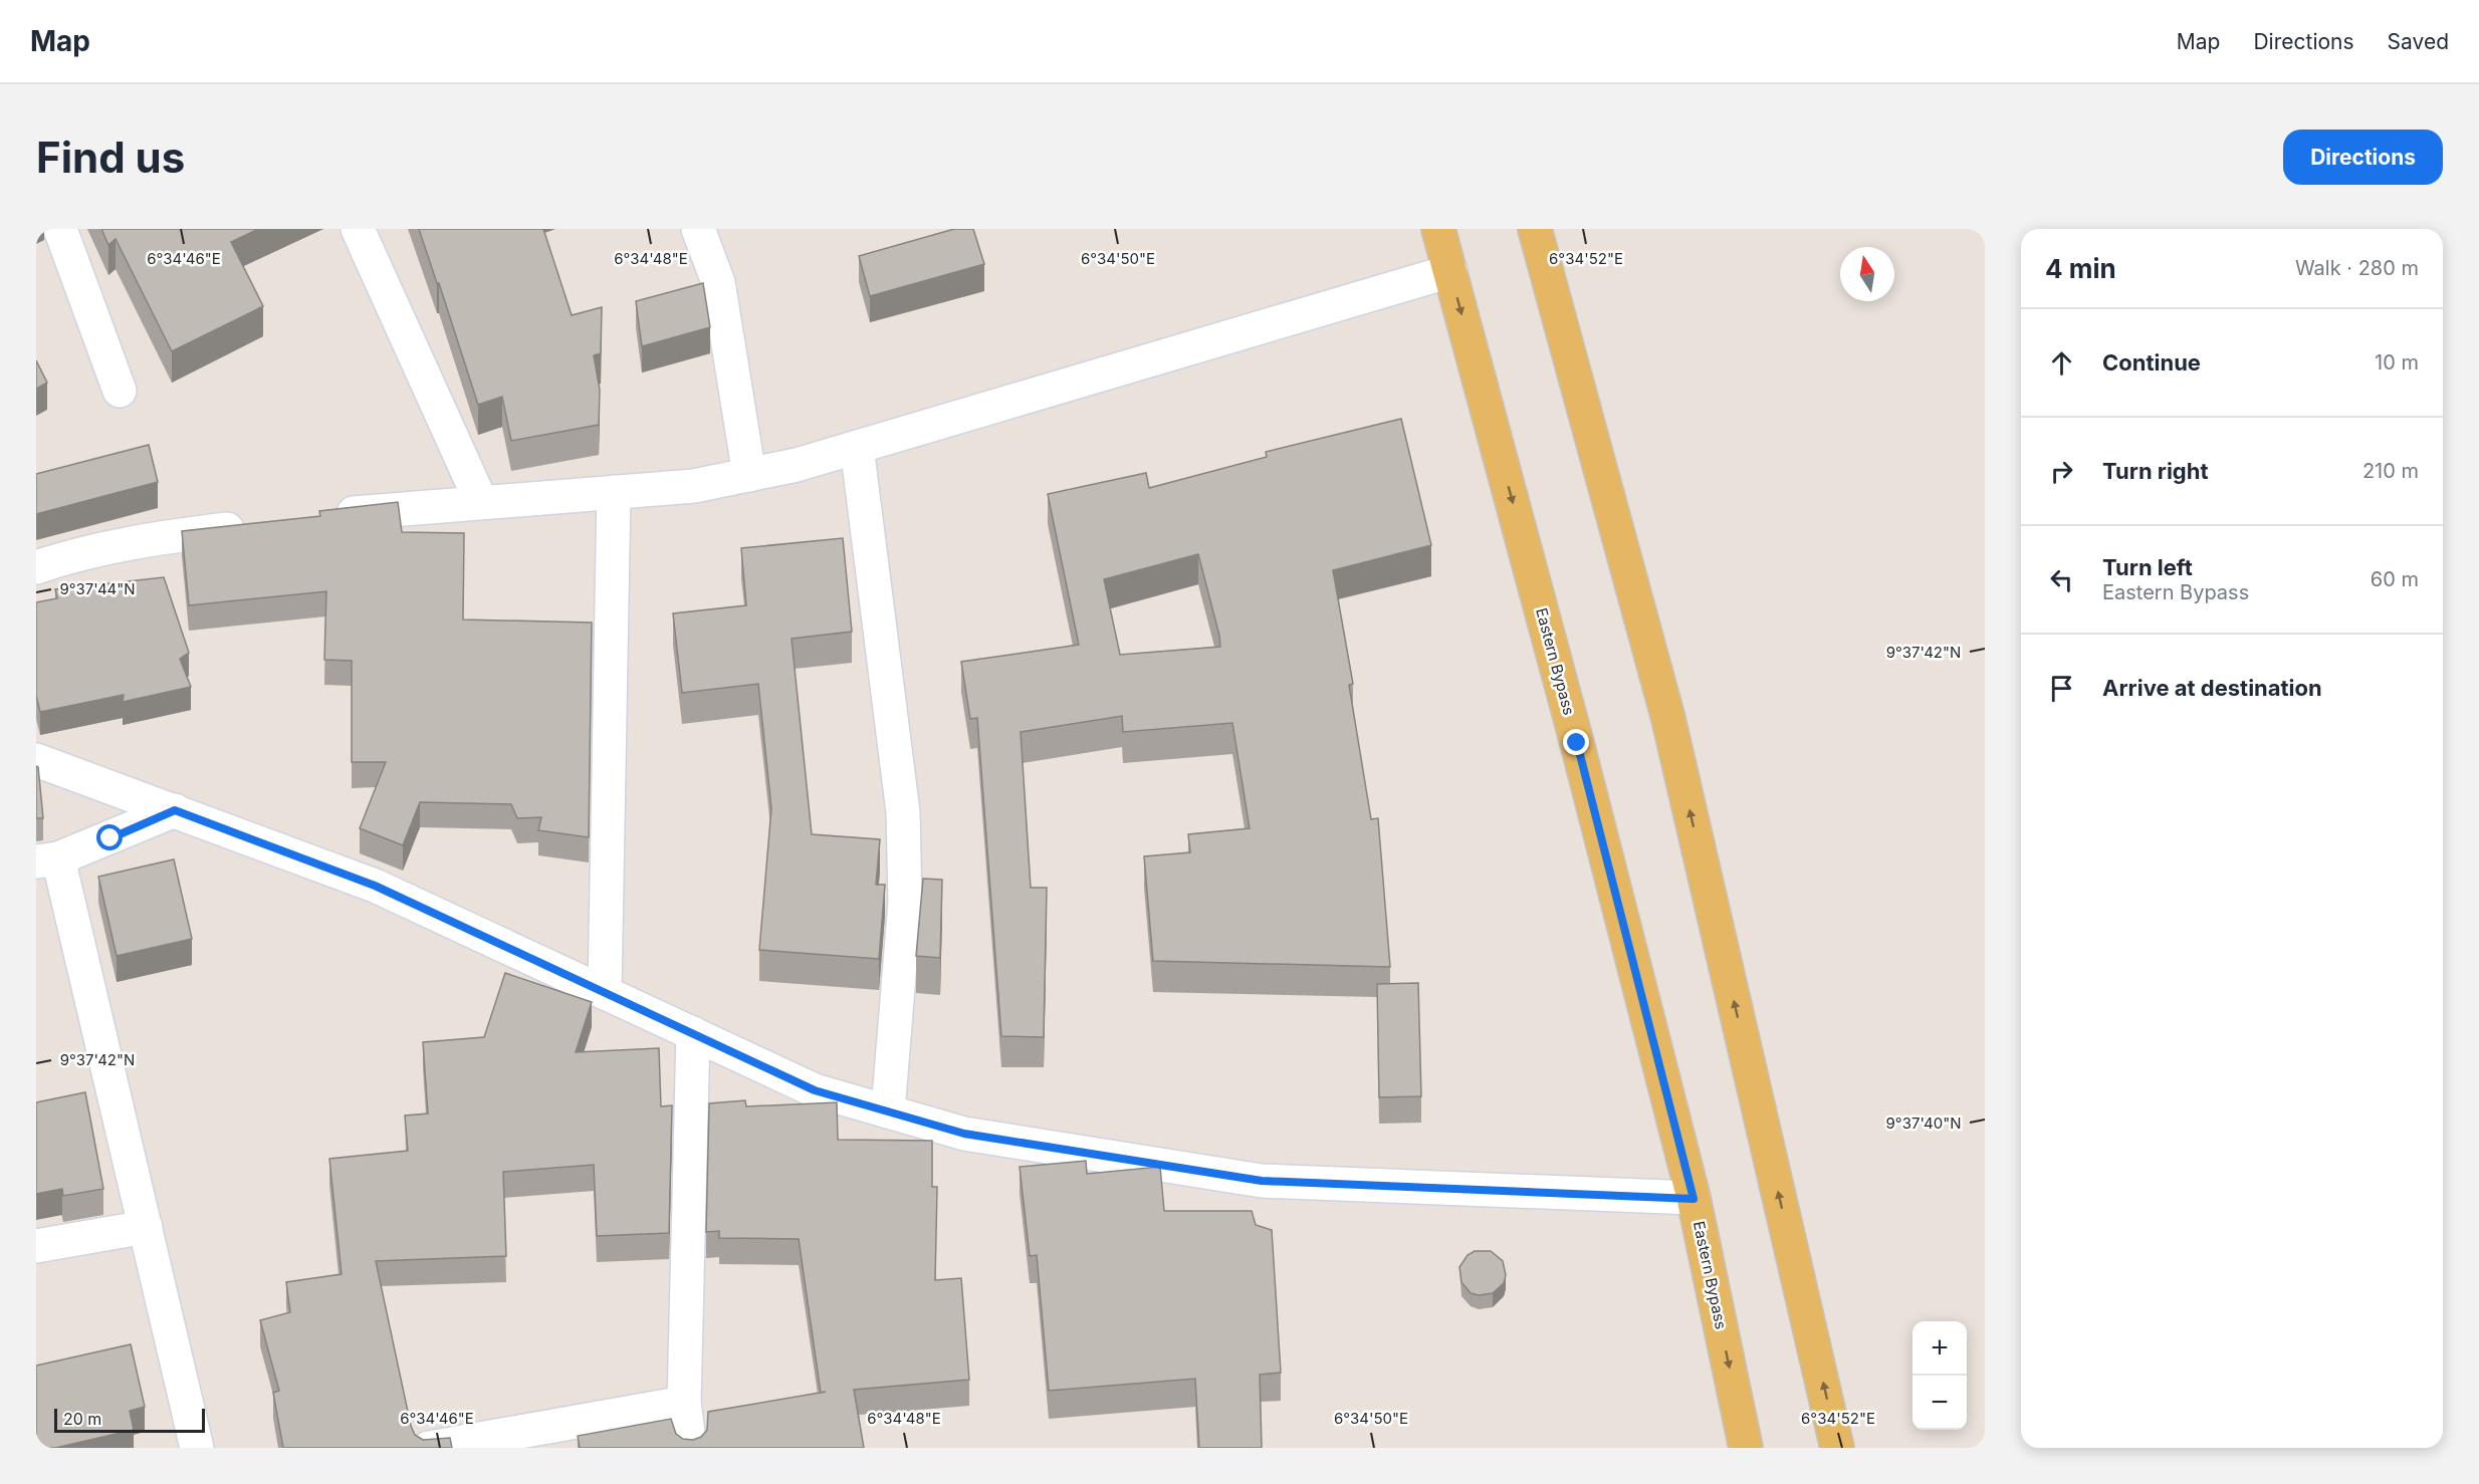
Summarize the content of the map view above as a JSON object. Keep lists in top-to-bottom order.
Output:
{
  "streets": {
    "main road": ["Eastern Bypass"]
  },
  "scale_bar": "20 m",
  "north": "top",
  "page": {
    "header": "Map",
    "nav": ["Map", "Directions", "Saved"],
    "buttons": "Directions",
    "title": "Find us",
    "heading": ["4 min", "Walk · 280 m"],
    "list": [
      ["Continue", "10 m"],
      ["Turn right", "210 m"],
      ["Turn left", "Eastern Bypass", "60 m"],
      "Arrive at destination"
    ],
    "map_buttons": ["+", "−"],
    "scale": "20 m"
  },
  "coordinates": [
    "6°34'46\"E",
    "6°34'48\"E",
    "6°34'50\"E",
    "6°34'52\"E",
    "9°37'44\"N",
    "9°37'42\"N",
    "9°37'40\"N"
  ]
}
